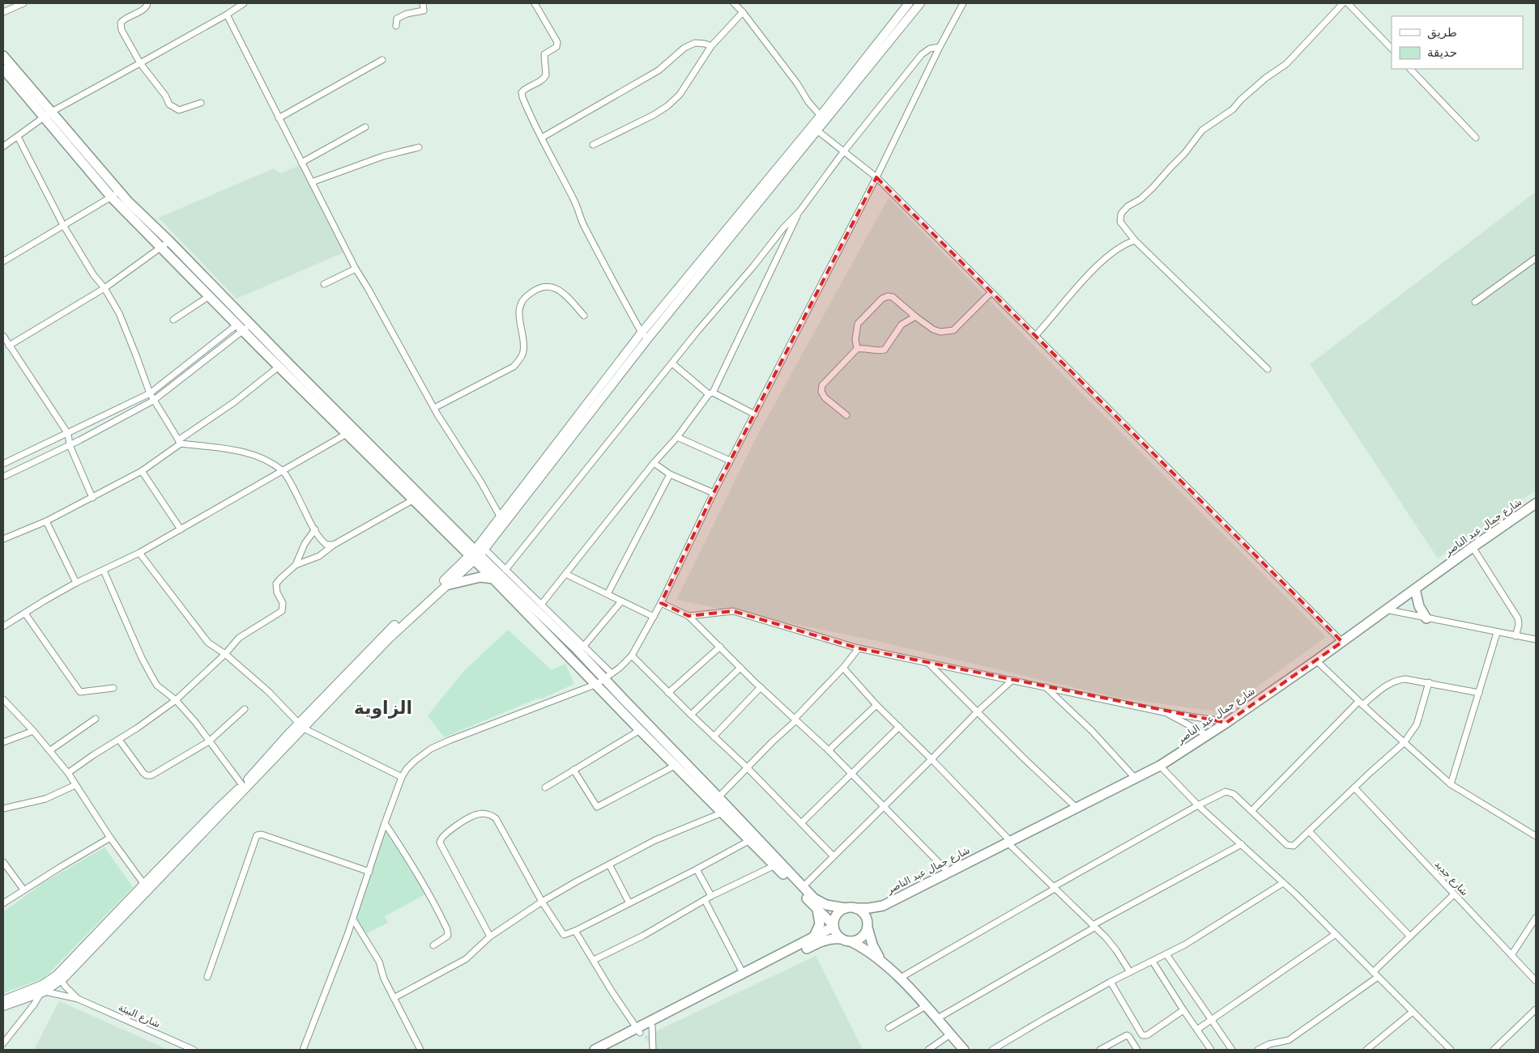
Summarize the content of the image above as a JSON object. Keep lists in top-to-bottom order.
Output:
{
  "streets": {
    "main road": ["شارع جمال عبد الناصر"],
    "street": ["شارع جديد", "شارع البيئة"]
  },
  "districts": ["الزاوية"],
  "legend": ["طريق", "حديقة"]
}
